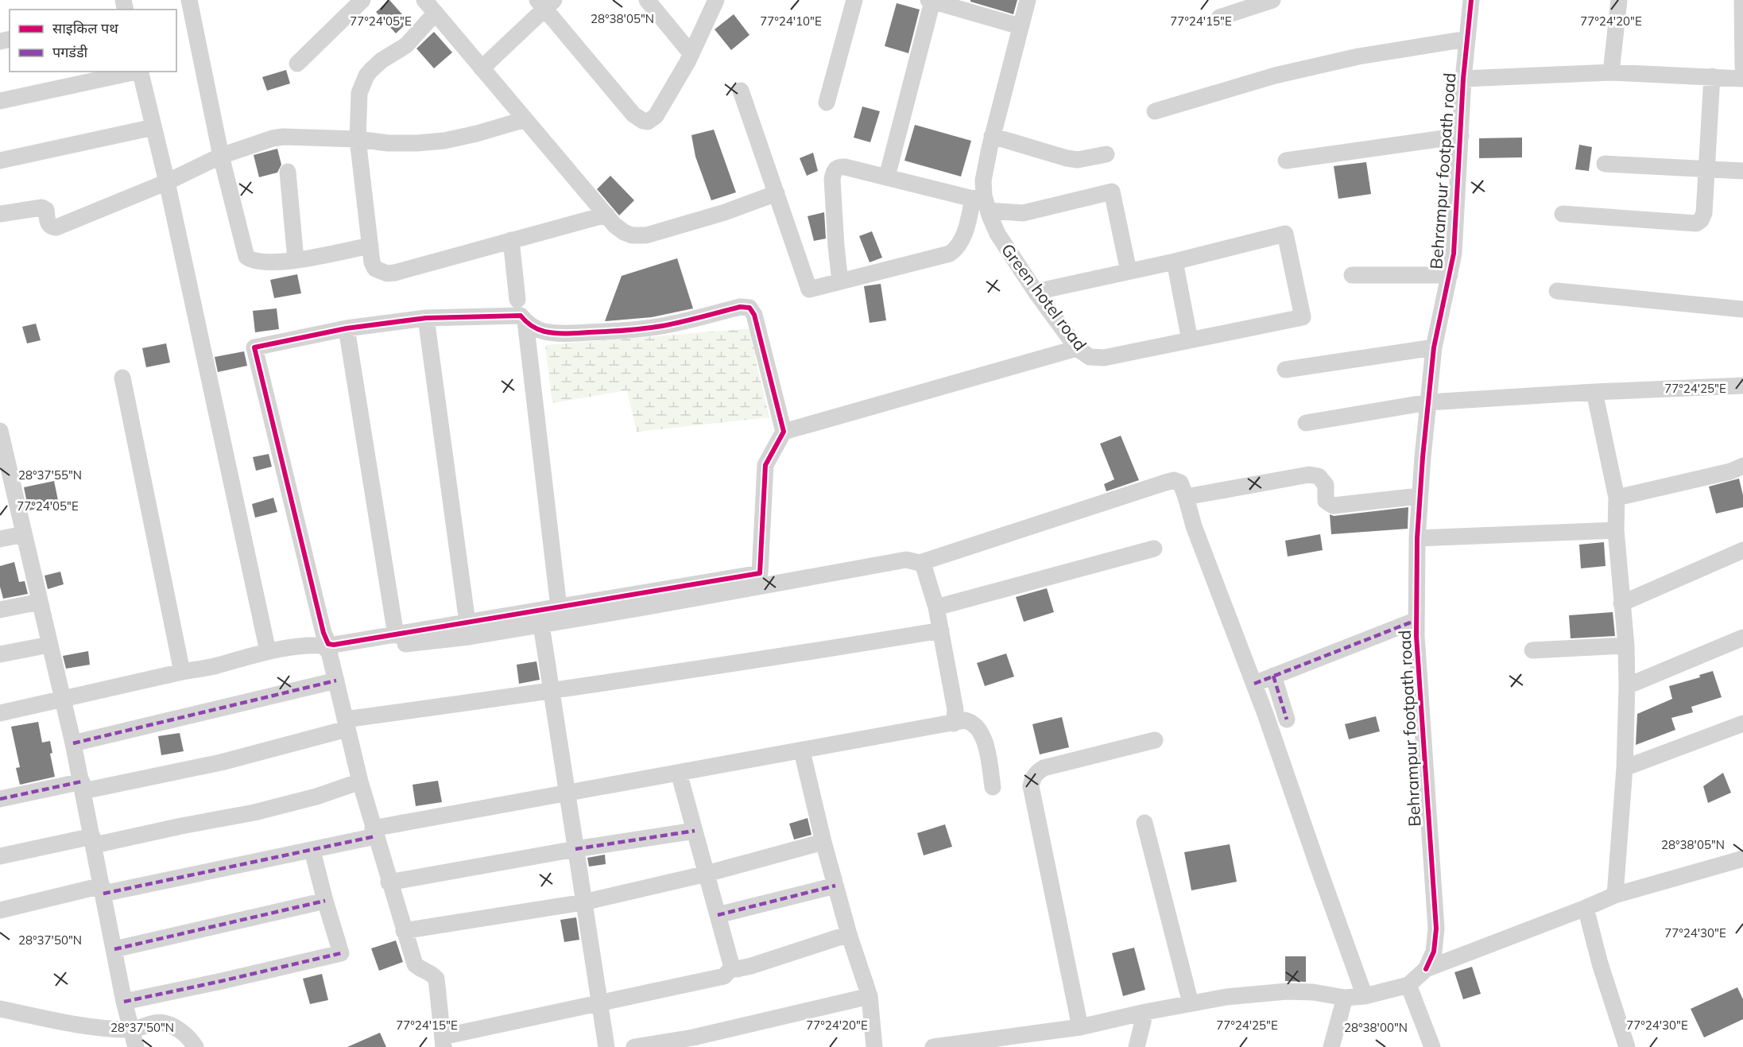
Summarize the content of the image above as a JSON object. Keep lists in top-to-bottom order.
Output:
{
  "streets": {
    "street": ["Behrampur footpath road", "Green hotel road"]
  },
  "legend": ["साइकिल पथ", "पगडंडी"],
  "coordinates": [
    "28°38'05\"N",
    "77°24'05\"E",
    "77°24'10\"E",
    "77°24'15\"E",
    "77°24'20\"E",
    "77°24'25\"E",
    "28°37'55\"N",
    "77°24'30\"E",
    "28°37'50\"N",
    "28°38'00\"N"
  ]
}
